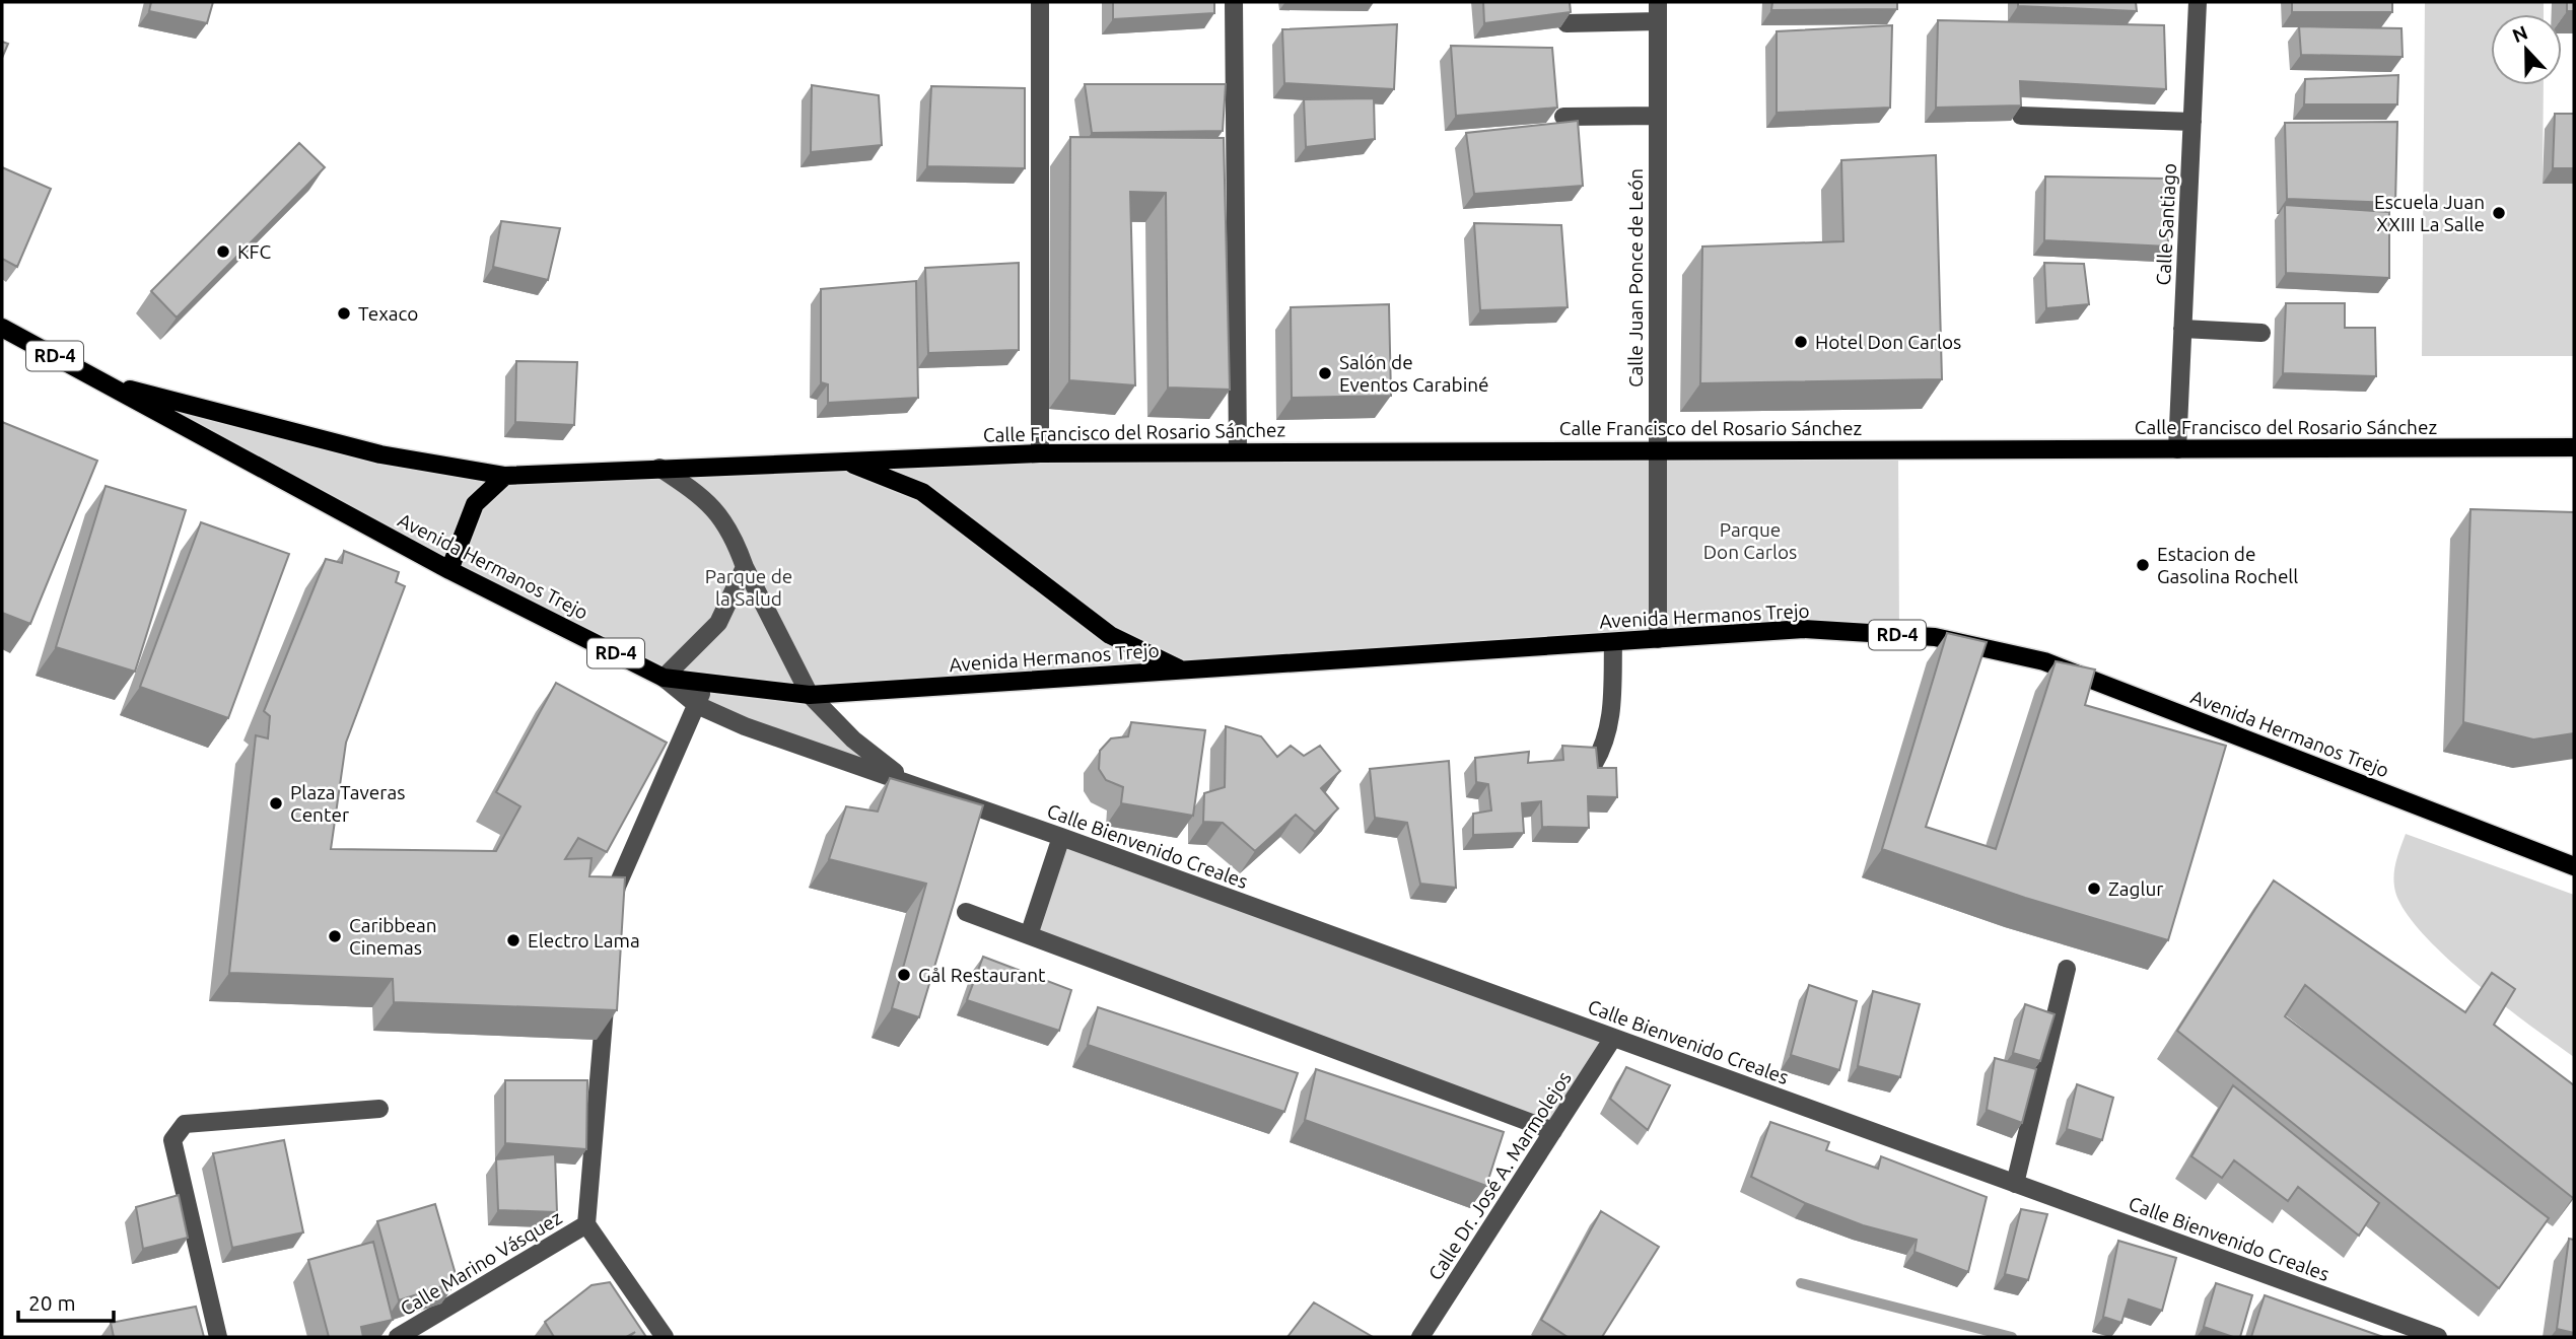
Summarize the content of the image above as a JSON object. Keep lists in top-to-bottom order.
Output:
{
  "streets": {
    "main road": ["RD-4", "Calle Francisco del Rosario Sánchez", "Avenida Hermanos Trejo"],
    "street": [
      "Calle Santiago",
      "Calle Juan Ponce de León",
      "Calle Bienvenido Creales",
      "Calle Dr. José A. Marmolejos",
      "Calle Marino Vásquez"
    ]
  },
  "crossings": [
    ["Calle Santiago", "Calle Francisco del Rosario Sánchez"],
    ["Calle Juan Ponce de León", "Calle Francisco del Rosario Sánchez"],
    ["Calle Juan Ponce de León", "Avenida Hermanos Trejo"],
    ["Calle Francisco del Rosario Sánchez", "Avenida Hermanos Trejo"],
    ["Avenida Hermanos Trejo", "Calle Bienvenido Creales"],
    ["Calle Bienvenido Creales", "Calle Dr. José A. Marmolejos"]
  ],
  "parks": ["Parque Don Carlos", "Parque de la Salud"],
  "places": [
    "Escuela Juan XXIII La Salle",
    "KFC",
    "Texaco",
    "Hotel Don Carlos",
    "Salón de Eventos Carabiné",
    "Estacion de Gasolina Rochell",
    "Plaza Taveras Center",
    "Zaglur",
    "Caribbean Cinemas",
    "Electro Lama",
    "Gål Restaurant"
  ],
  "scale_bar": "20 m",
  "north": "top"
}
